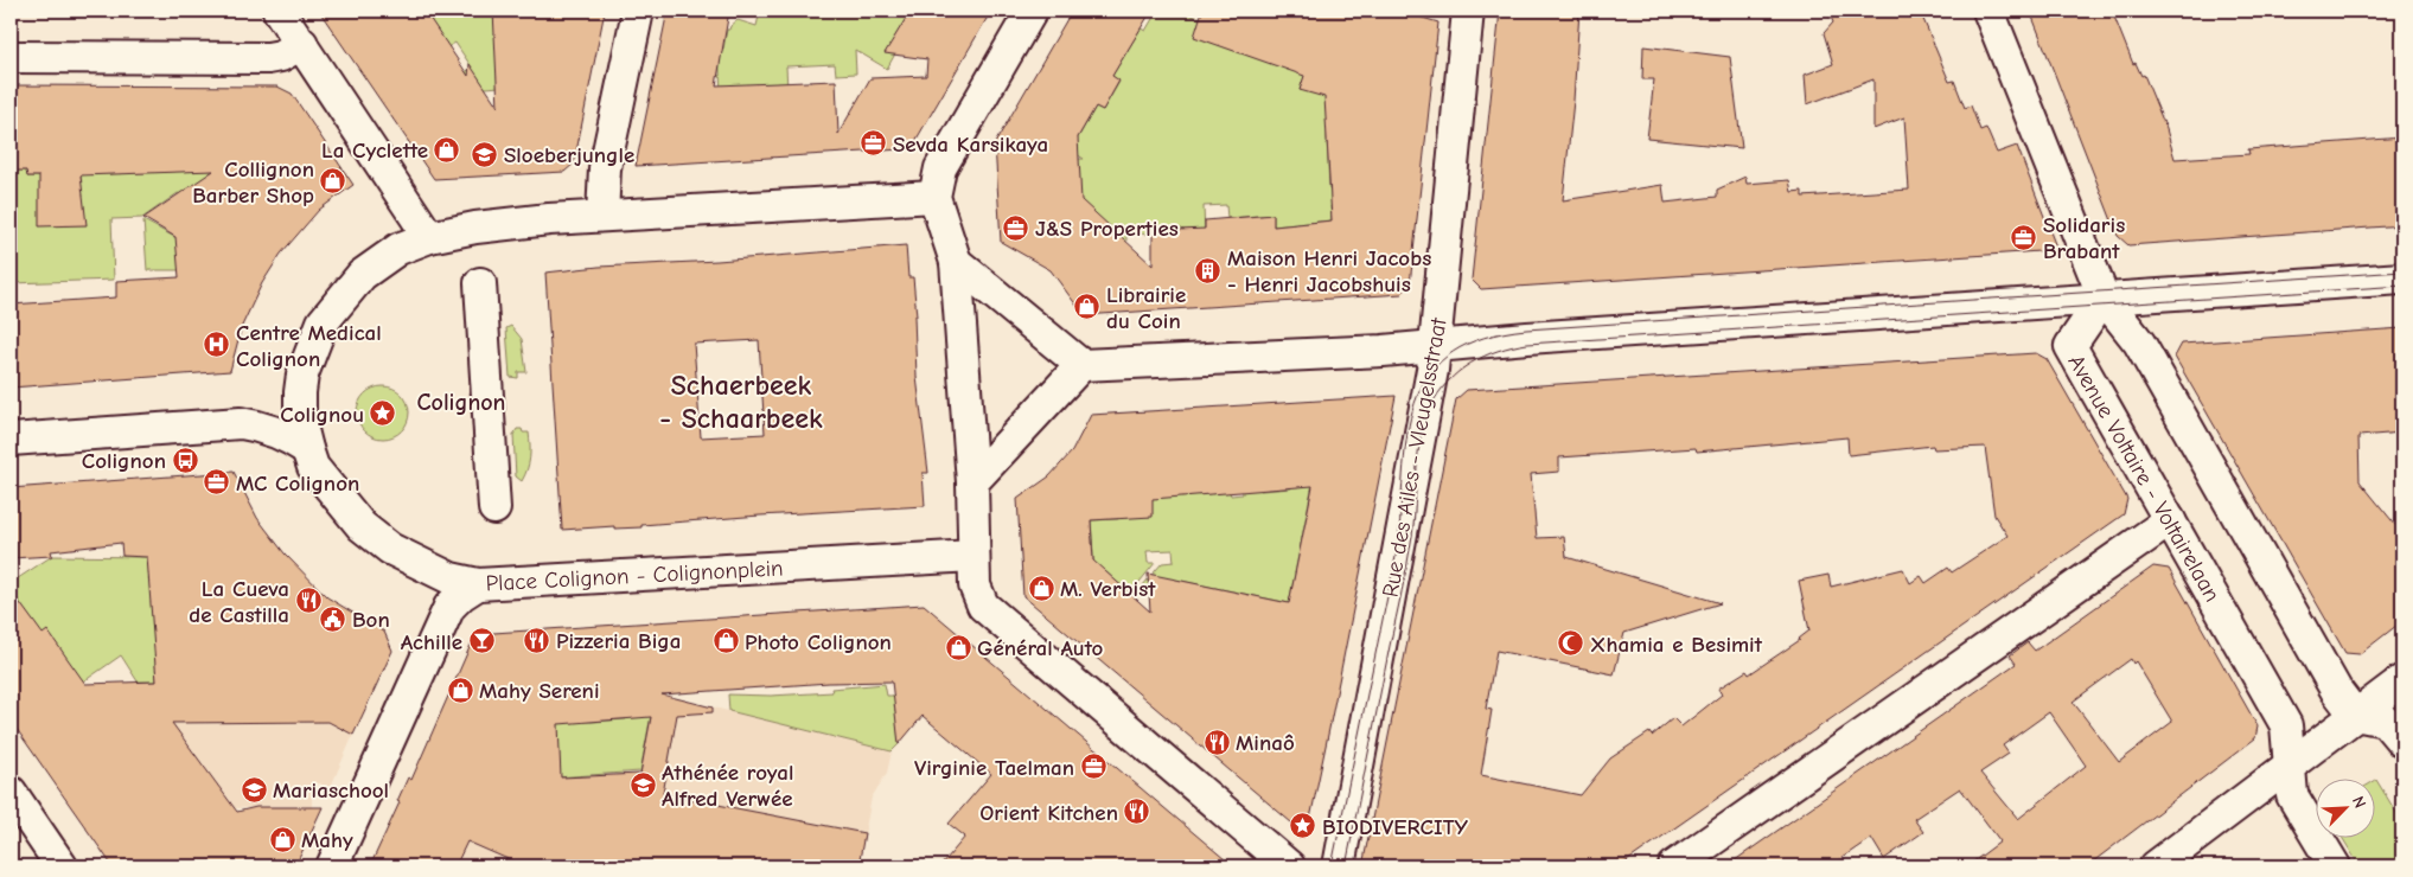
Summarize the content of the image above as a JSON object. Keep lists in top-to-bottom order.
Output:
{
  "streets": {
    "street": ["Rue des Ailes - Vleugelsstraat", "Avenue Voltaire - Voltairelaan", "Place Colignon - Colignonplein"]
  },
  "districts": ["Schaerbeek - Schaarbeek", "Colignon"],
  "places": {
    "office": [
      "Sevda Karsikaya",
      "J&S Properties",
      "Solidaris Brabant",
      "MC Colignon",
      "Virginie Taelman"
    ],
    "shop": [
      "La Cyclette",
      "Collignon Barber Shop",
      "Librairie du Coin",
      "M. Verbist",
      "Photo Colignon",
      "Général Auto",
      "Mahy Sereni",
      "Mahy"
    ],
    "school or university": ["Sloeberjungle", "Athénée royal Alfred Verwée", "Mariaschool"],
    "building": ["Maison Henri Jacobs - Henri Jacobshuis"],
    "hospital": ["Centre Medical Colignon"],
    "place": ["Colignou", "BIODIVERCITY"],
    "bus stop": ["Colignon"],
    "restaurant": [
      "La Cueva de Castilla",
      "Pizzeria Biga",
      "Minaô",
      "Orient Kitchen"
    ],
    "public building": ["Bon"],
    "bar": ["Achille"],
    "mosque": ["Xhamia e Besimit"]
  },
  "north": "top right"
}
